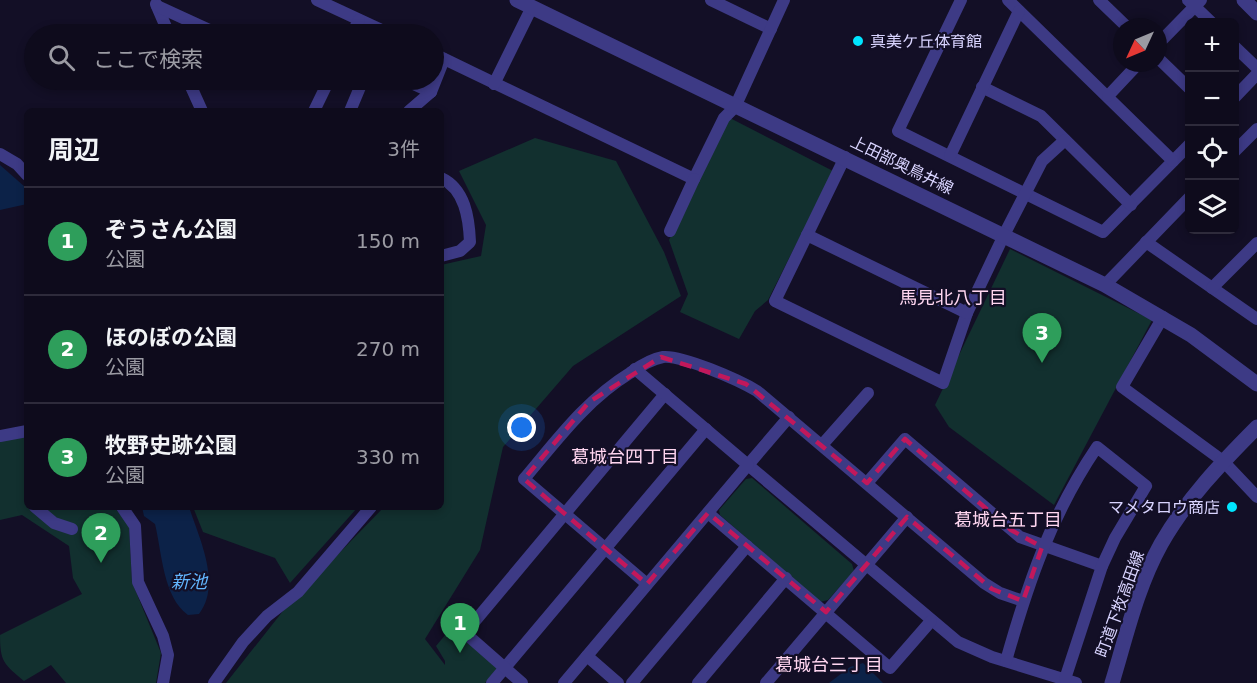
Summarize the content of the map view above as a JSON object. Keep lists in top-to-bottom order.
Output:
{
  "streets": {
    "street": ["上田部奥鳥井線", "町道下牧高田線"]
  },
  "districts": [
    "馬見北八丁目",
    "葛城台四丁目",
    "葛城台五丁目",
    "葛城台三丁目"
  ],
  "water": ["新池"],
  "places": ["真美ケ丘体育館", "マメタロウ商店"],
  "north": "bottom left",
  "page": {
    "map_buttons": ["+", "−"],
    "search": "ここで検索",
    "heading": ["周辺", "3件"],
    "list": [
      {
        "mark": "1",
        "name": "ぞうさん公園",
        "note": "公園",
        "value": "150 m"
      },
      {
        "mark": "2",
        "name": "ほのぼの公園",
        "note": "公園",
        "value": "270 m"
      },
      {
        "mark": "3",
        "name": "牧野史跡公園",
        "note": "公園",
        "value": "330 m"
      }
    ],
    "pins": ["3", "2", "1"]
  }
}
